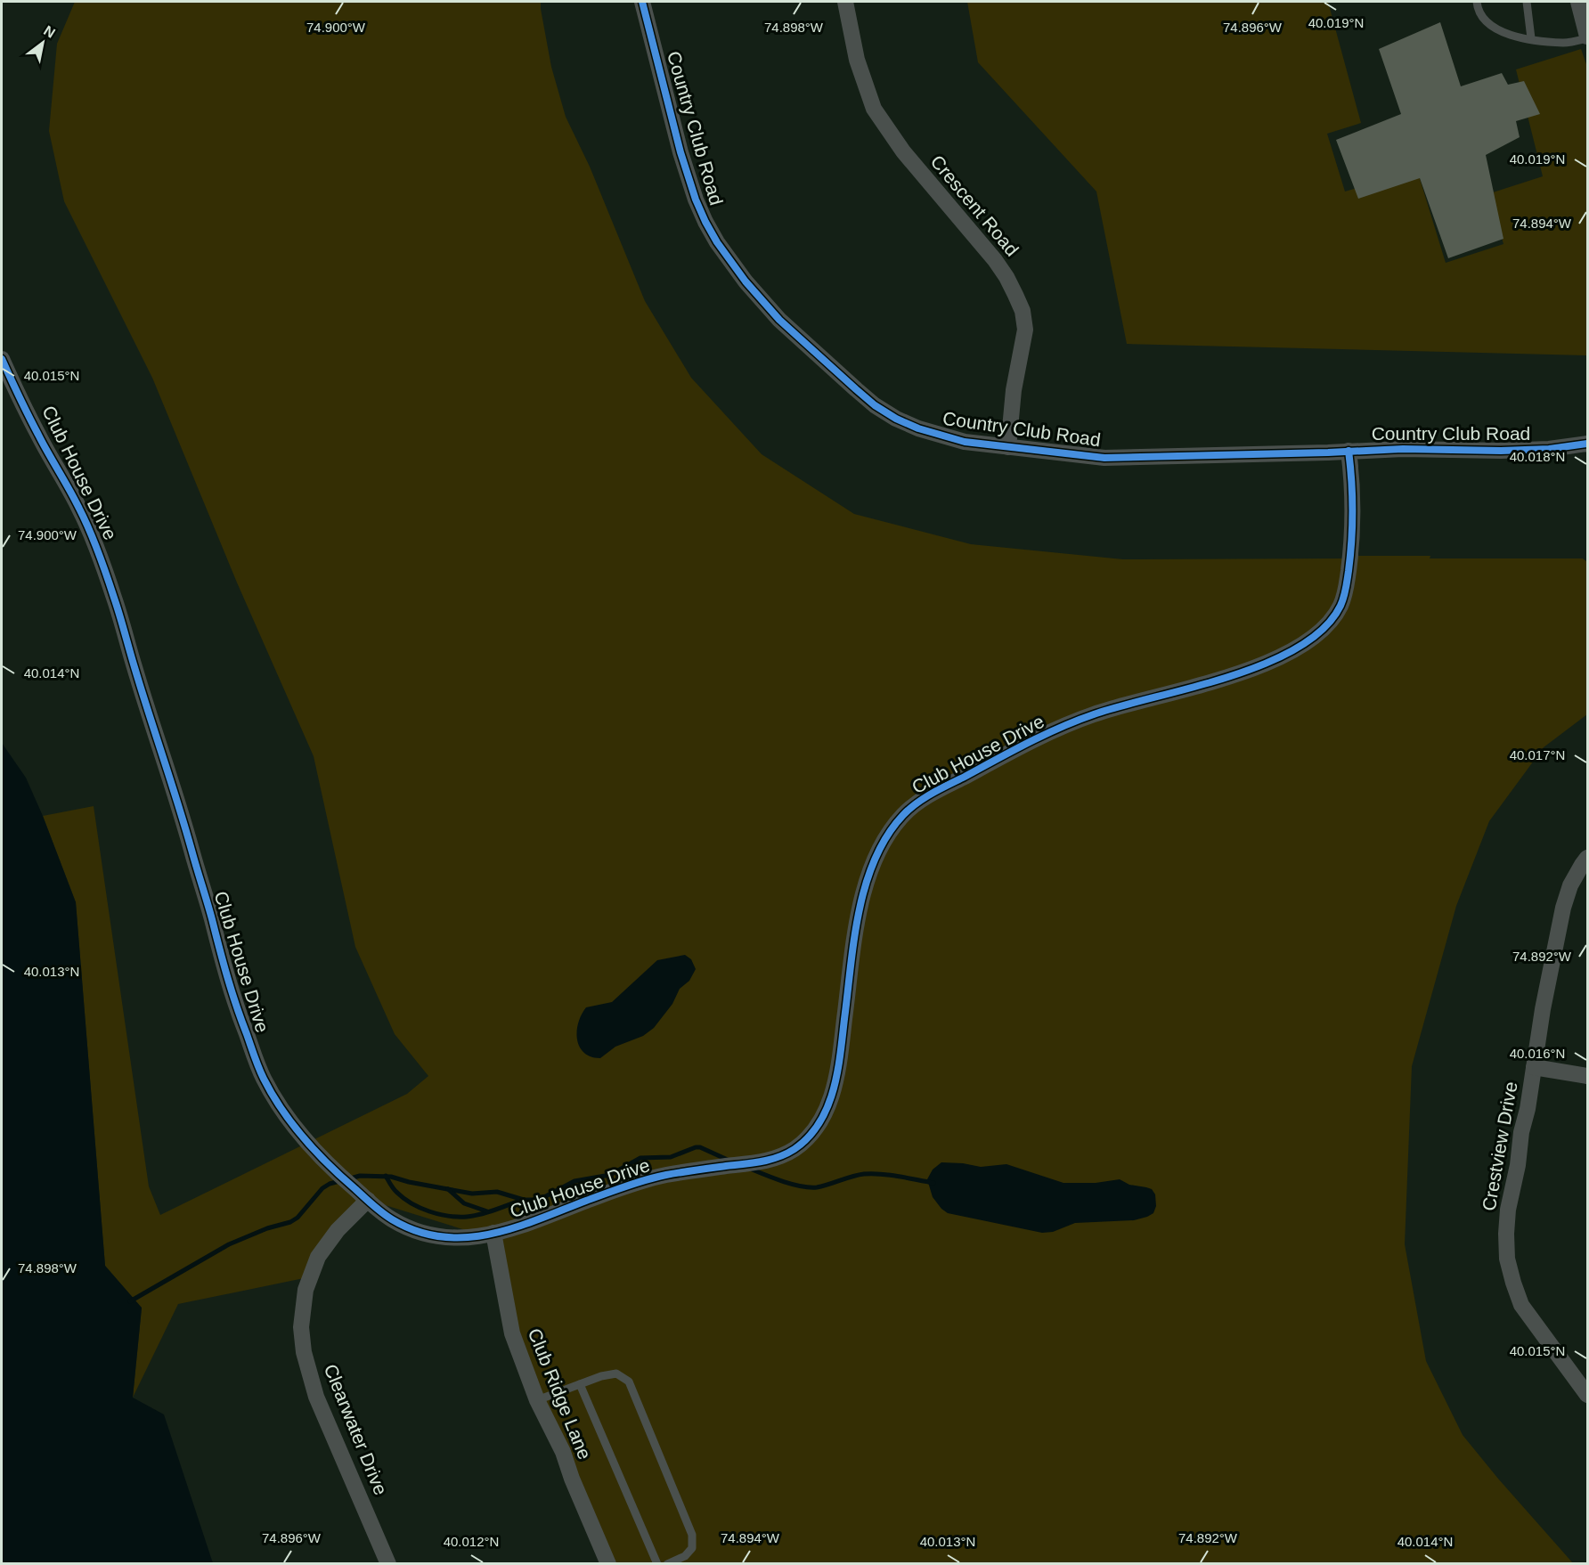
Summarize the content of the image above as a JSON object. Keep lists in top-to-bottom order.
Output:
{
  "streets": {
    "street": [
      "Country Club Road",
      "Crescent Road",
      "Club House Drive",
      "Crestview Drive",
      "Club Ridge Lane",
      "Clearwater Drive"
    ]
  },
  "crossings": [
    ["Country Club Road", "Crescent Road"],
    ["Country Club Road", "Club House Drive"],
    ["Club House Drive", "Club Ridge Lane"],
    ["Club House Drive", "Clearwater Drive"]
  ],
  "north": "top right",
  "coordinates": [
    "40.019°N",
    "74.900°W",
    "74.898°W",
    "74.896°W",
    "74.894°W",
    "40.015°N",
    "40.018°N",
    "40.014°N",
    "40.017°N",
    "74.892°W",
    "40.013°N",
    "40.016°N",
    "40.012°N"
  ]
}
